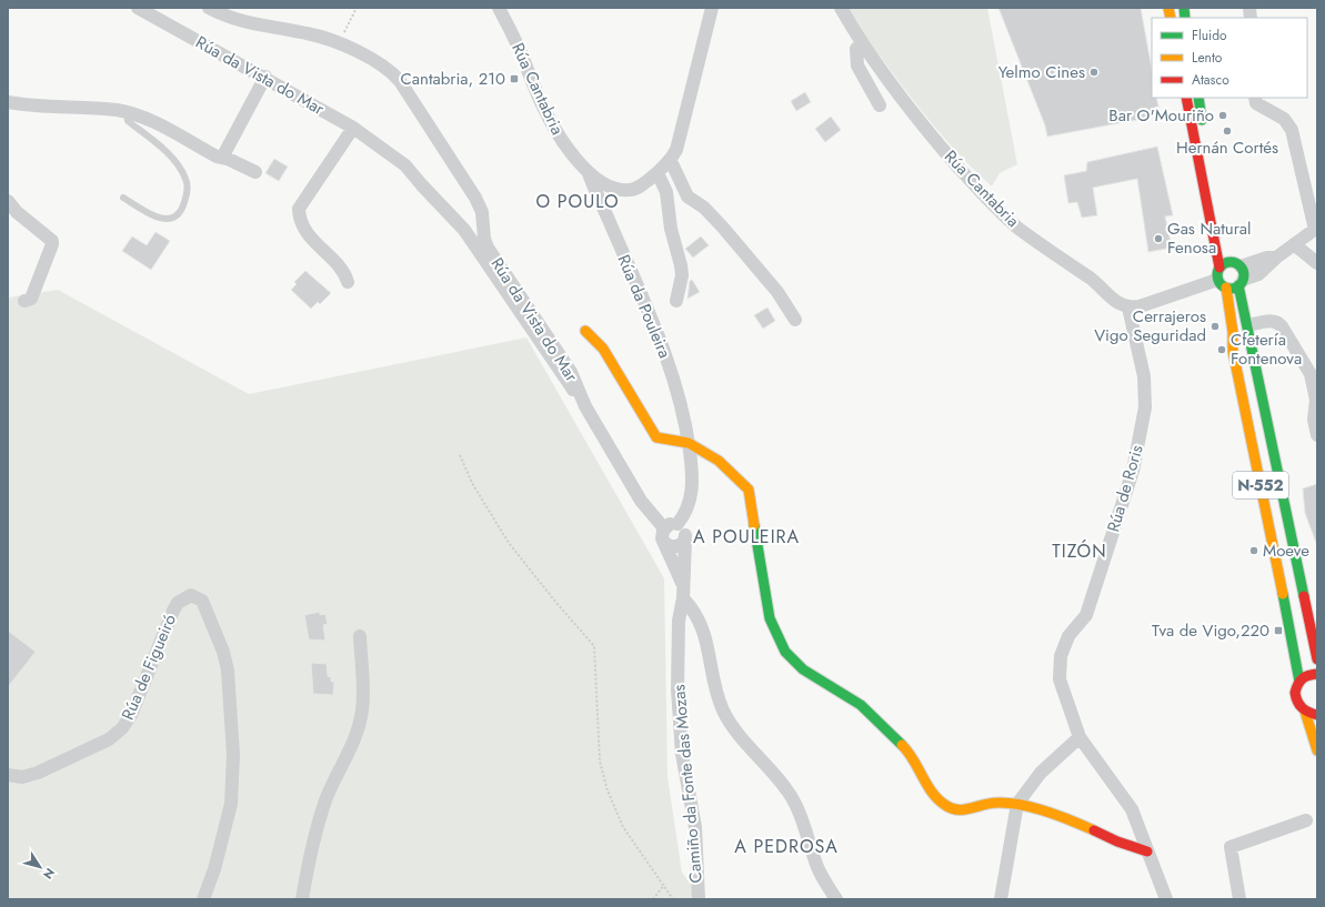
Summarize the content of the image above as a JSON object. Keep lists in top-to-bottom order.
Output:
{
  "streets": {
    "main road": ["N-552"],
    "street": [
      "Rúa da Vista do Mar",
      "Rúa Cantabria",
      "Rúa da Pouleira",
      "Rúa de Roris",
      "Rúa de Figueiró",
      "Camiño da Fonte das Mozas"
    ]
  },
  "crossings": [
    ["Rúa Cantabria", "Rúa da Pouleira"],
    ["Rúa Cantabria", "Rúa de Roris"],
    ["Rúa da Pouleira", "Camiño da Fonte das Mozas"]
  ],
  "districts": [
    "O POULO",
    "A POULEIRA",
    "TIZÓN",
    "A PEDROSA"
  ],
  "places": {
    "other": [
      "Yelmo Cines",
      "Bar O'Mouriño",
      "Hernán Cortés",
      "Gas Natural Fenosa",
      "Cerrajeros Vigo Seguridad",
      "Cfetería Fontenova",
      "Moeve"
    ],
    "transit": ["Cantabria, 210", "Tva de Vigo,220"]
  },
  "legend": ["Fluido", "Lento", "Atasco"],
  "north": "bottom right"
}
